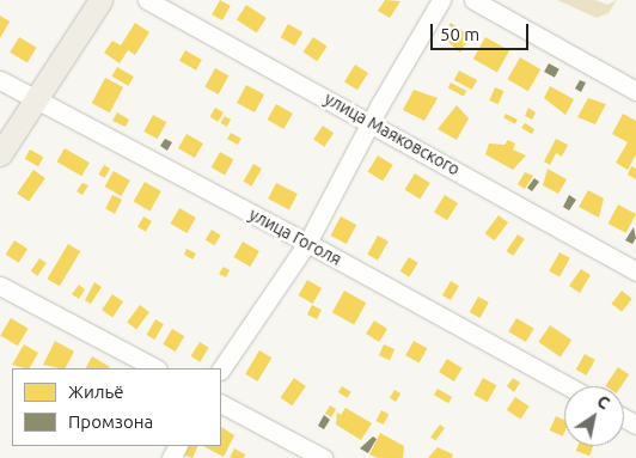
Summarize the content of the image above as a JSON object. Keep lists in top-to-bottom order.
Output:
{
  "streets": {
    "street": ["улица Маяковского", "улица Гоголя"]
  },
  "legend": ["Жильё", "Промзона"],
  "scale_bar": "50 m",
  "north": "top right"
}
